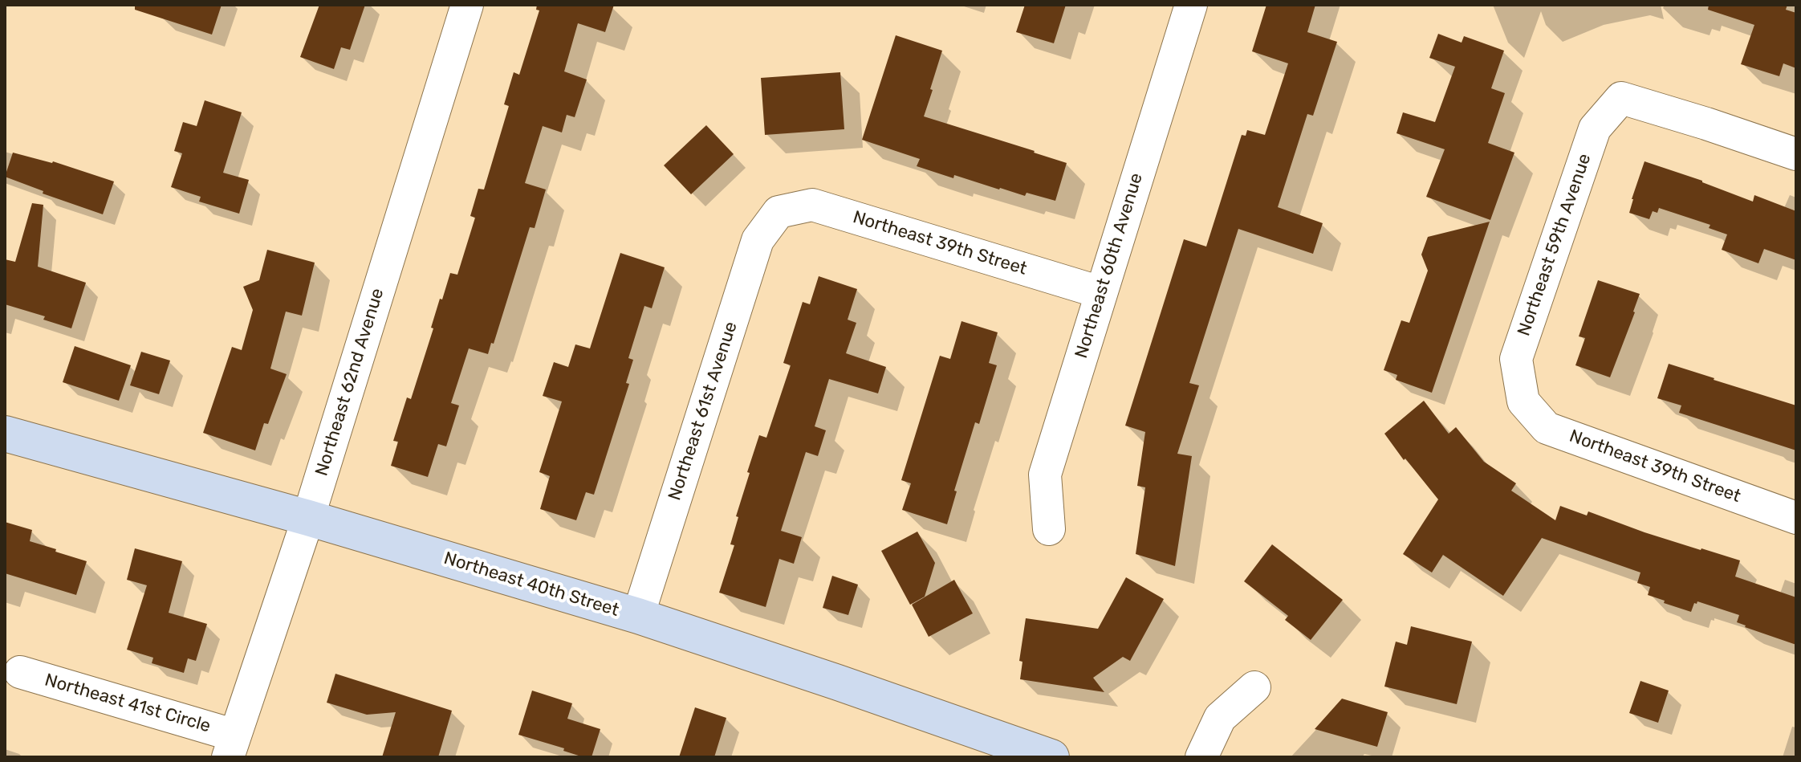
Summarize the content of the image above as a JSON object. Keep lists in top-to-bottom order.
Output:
{
  "streets": {
    "street": [
      "Northeast 39th Street",
      "Northeast 59th Avenue",
      "Northeast 60th Avenue",
      "Northeast 62nd Avenue",
      "Northeast 61st Avenue",
      "Northeast 40th Street",
      "Northeast 41st Circle"
    ]
  },
  "crossings": [
    ["Northeast 39th Street", "Northeast 59th Avenue"],
    ["Northeast 39th Street", "Northeast 60th Avenue"],
    ["Northeast 39th Street", "Northeast 61st Avenue"],
    ["Northeast 62nd Avenue", "Northeast 40th Street"],
    ["Northeast 62nd Avenue", "Northeast 41st Circle"],
    ["Northeast 61st Avenue", "Northeast 40th Street"]
  ]
}
